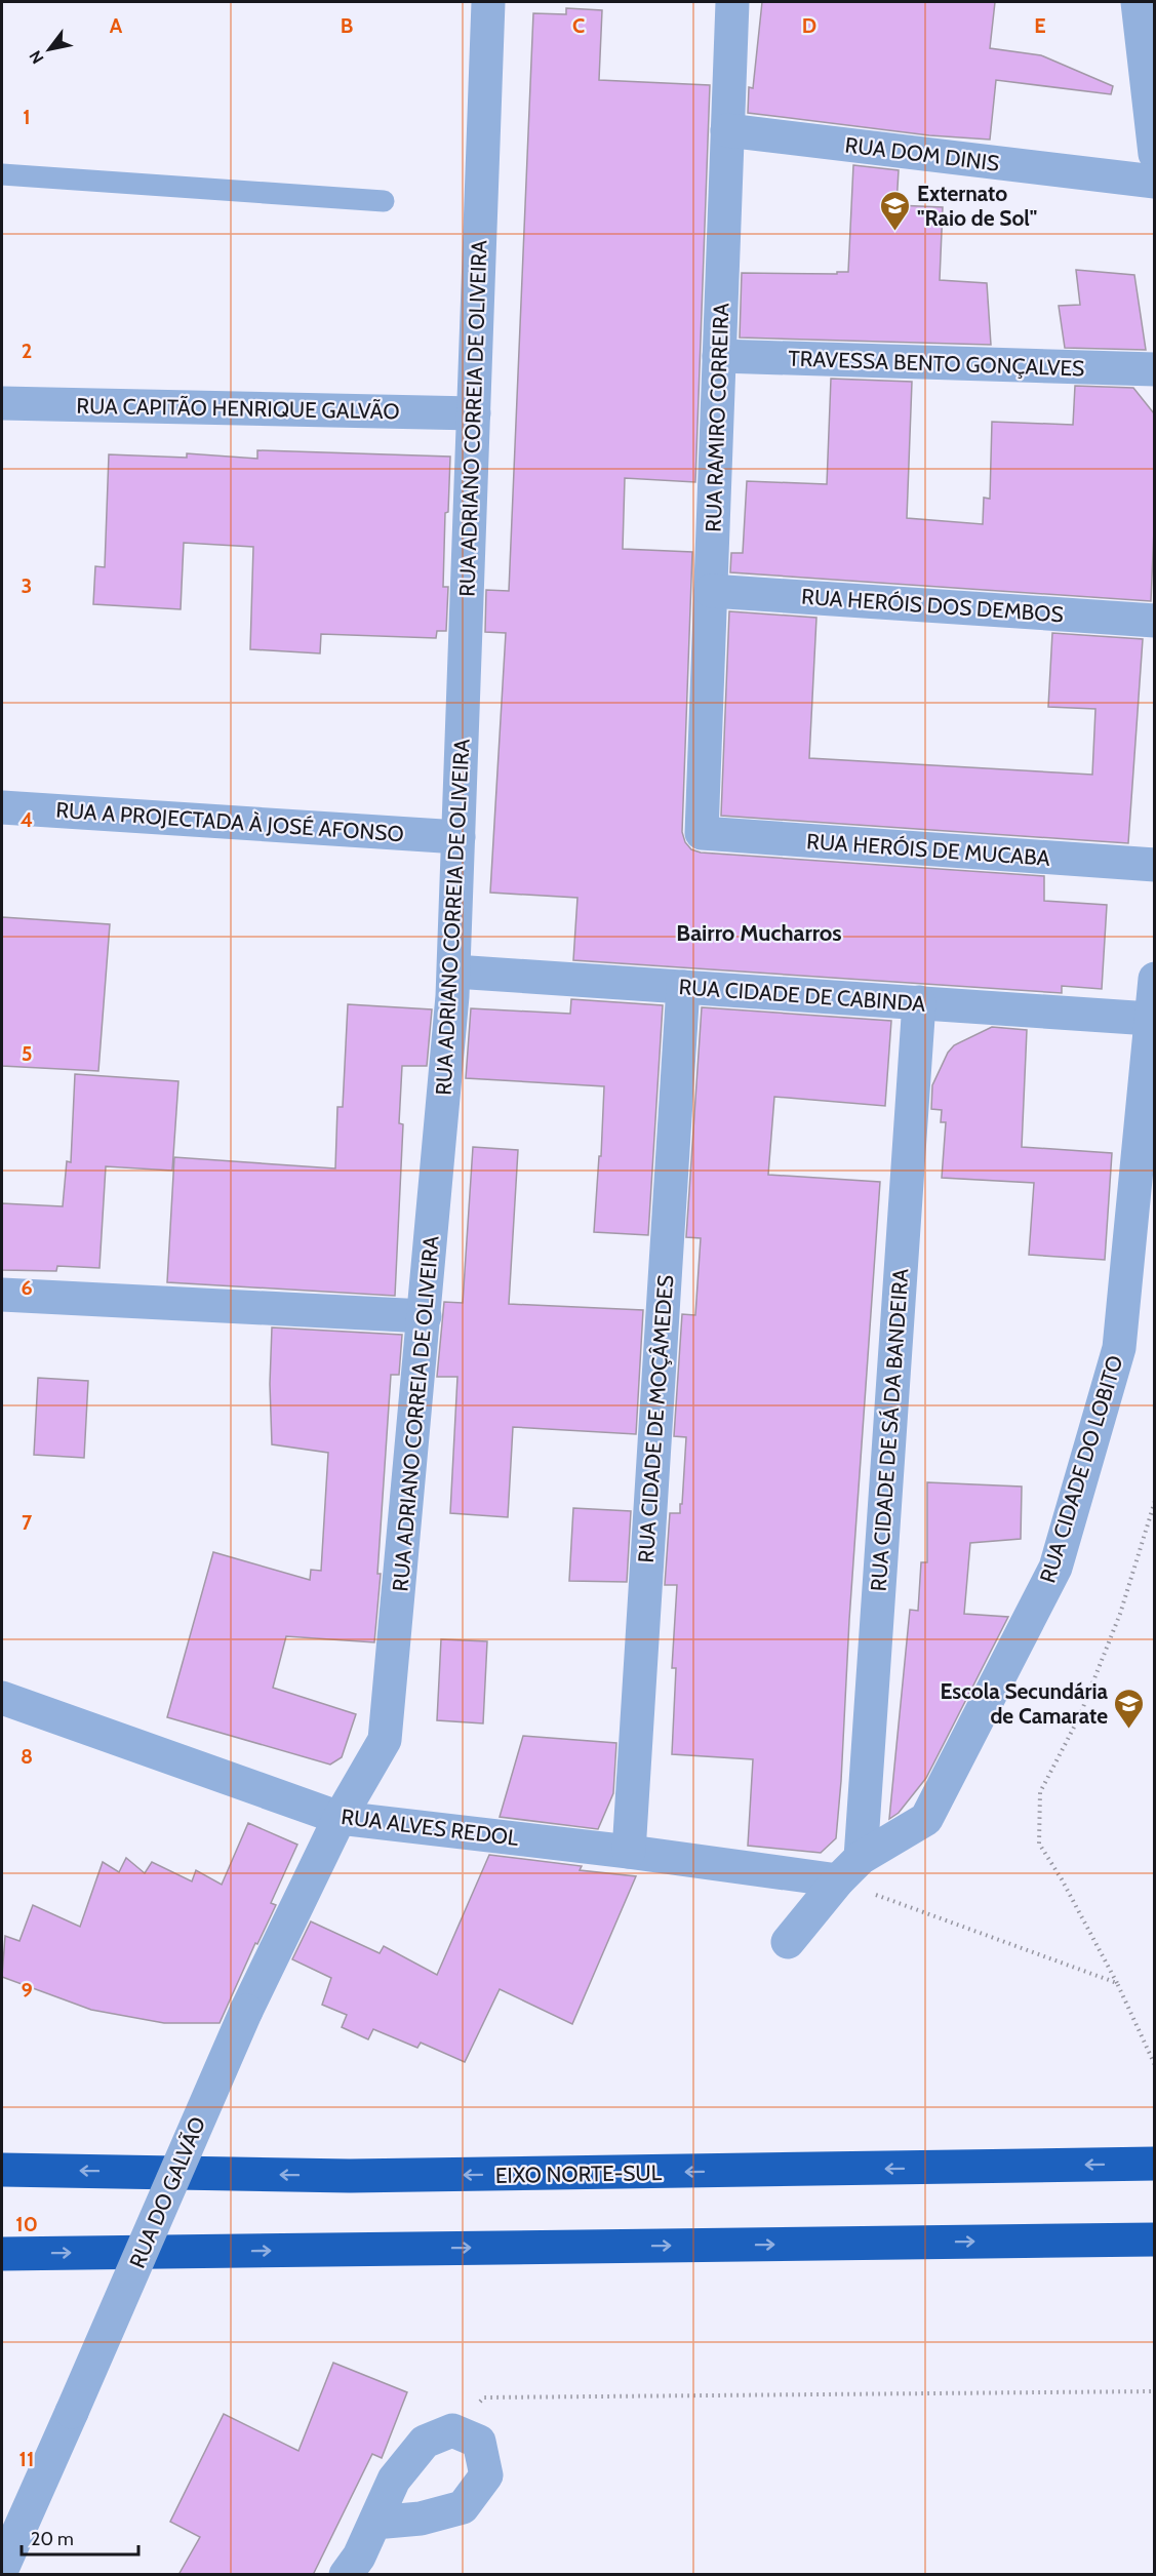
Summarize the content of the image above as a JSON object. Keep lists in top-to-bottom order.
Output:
{
  "streets": {
    "highway": ["EIXO NORTE-SUL"],
    "street": [
      "RUA DOM DINIS",
      "TRAVESSA BENTO GONÇALVES",
      "RUA CAPITÃO HENRIQUE GALVÃO",
      "RUA RAMIRO CORREIRA",
      "RUA ADRIANO CORREIA DE OLIVEIRA",
      "RUA HERÓIS DOS DEMBOS",
      "RUA A PROJECTADA À JOSÉ AFONSO",
      "RUA HERÓIS DE MUCABA",
      "RUA CIDADE DE CABINDA",
      "RUA CIDADE DE MOÇÂMEDES",
      "RUA CIDADE DE SÁ DA BANDEIRA",
      "RUA CIDADE DO LOBITO",
      "RUA ALVES REDOL",
      "RUA DO GALVÃO"
    ]
  },
  "crossings": [
    ["RUA DOM DINIS", "RUA RAMIRO CORREIRA"],
    ["TRAVESSA BENTO GONÇALVES", "RUA RAMIRO CORREIRA"],
    ["RUA CAPITÃO HENRIQUE GALVÃO", "RUA ADRIANO CORREIA DE OLIVEIRA"],
    ["RUA RAMIRO CORREIRA", "RUA HERÓIS DOS DEMBOS"],
    ["RUA RAMIRO CORREIRA", "RUA HERÓIS DE MUCABA"],
    ["RUA ADRIANO CORREIA DE OLIVEIRA", "RUA A PROJECTADA À JOSÉ AFONSO"],
    ["RUA ADRIANO CORREIA DE OLIVEIRA", "RUA CIDADE DE CABINDA"],
    ["RUA ADRIANO CORREIA DE OLIVEIRA", "RUA ALVES REDOL"],
    ["RUA ADRIANO CORREIA DE OLIVEIRA", "RUA DO GALVÃO"],
    ["RUA CIDADE DE CABINDA", "RUA CIDADE DE MOÇÂMEDES"],
    ["RUA CIDADE DE CABINDA", "RUA CIDADE DE SÁ DA BANDEIRA"],
    ["RUA CIDADE DE CABINDA", "RUA CIDADE DO LOBITO"],
    ["RUA CIDADE DE MOÇÂMEDES", "RUA ALVES REDOL"],
    ["RUA CIDADE DE SÁ DA BANDEIRA", "RUA CIDADE DO LOBITO"],
    ["RUA CIDADE DE SÁ DA BANDEIRA", "RUA ALVES REDOL"],
    ["RUA CIDADE DO LOBITO", "RUA ALVES REDOL"],
    ["RUA ALVES REDOL", "RUA DO GALVÃO"]
  ],
  "districts": ["Bairro Mucharros"],
  "places": {
    "school or university": ["Externato \"Raio de Sol\"", "Escola Secundária de Camarate"]
  },
  "scale_bar": "20 m",
  "north": "bottom left",
  "grid": {
    "columns": [
      "A",
      "B",
      "C",
      "D",
      "E"
    ],
    "rows": [
      "1",
      "2",
      "3",
      "4",
      "5",
      "6",
      "7",
      "8",
      "9",
      "10",
      "11"
    ]
  }
}
